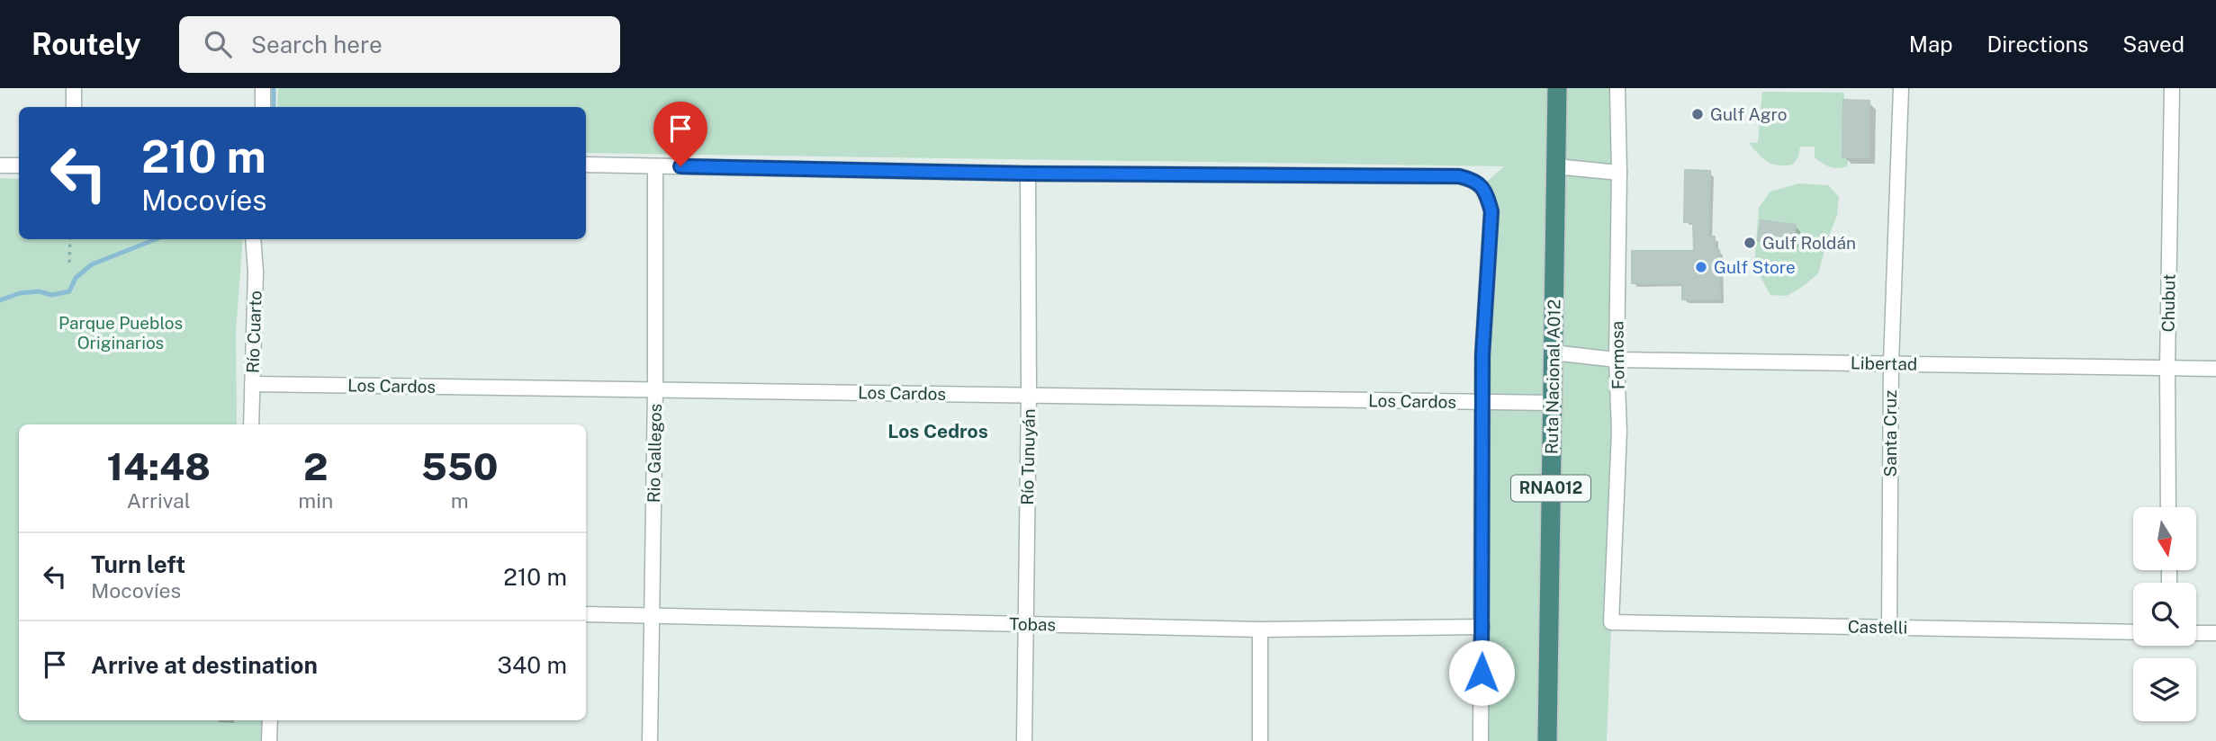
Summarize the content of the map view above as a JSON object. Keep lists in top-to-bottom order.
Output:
{
  "streets": {
    "highway": ["Ruta Nacional A012", "RNA012"],
    "street": [
      "Chubut",
      "Río Cuarto",
      "Formosa",
      "Libertad",
      "Los Cardos",
      "Santa Cruz",
      "Rio Gallegos",
      "Río Tunuyán",
      "Tobas",
      "Castelli"
    ]
  },
  "crossings": [
    ["Chubut", "Libertad"],
    ["Río Cuarto", "Los Cardos"],
    ["Formosa", "Libertad"],
    ["Formosa", "Castelli"],
    ["Libertad", "Ruta Nacional A012"],
    ["Libertad", "Santa Cruz"],
    ["Ruta Nacional A012", "Los Cardos"],
    ["Los Cardos", "Rio Gallegos"],
    ["Los Cardos", "Río Tunuyán"],
    ["Santa Cruz", "Castelli"],
    ["Rio Gallegos", "Tobas"],
    ["Río Tunuyán", "Tobas"]
  ],
  "districts": ["Los Cedros"],
  "parks": ["Parque Pueblos Originarios"],
  "places": ["Gulf Agro", "Gulf Roldán", "Gulf Store"],
  "north": "bottom",
  "page": {
    "header": "Routely",
    "search": "Search here",
    "nav": ["Map", "Directions", "Saved"],
    "turn": ["210 m", "Mocovíes"],
    "eta": [
      "14:48",
      "Arrival",
      "2",
      "min",
      "550",
      "m"
    ],
    "list": [
      {
        "name": "Turn left",
        "note": "Mocovíes",
        "value": "210 m"
      },
      {
        "name": "Arrive at destination",
        "value": "340 m"
      }
    ]
  }
}
